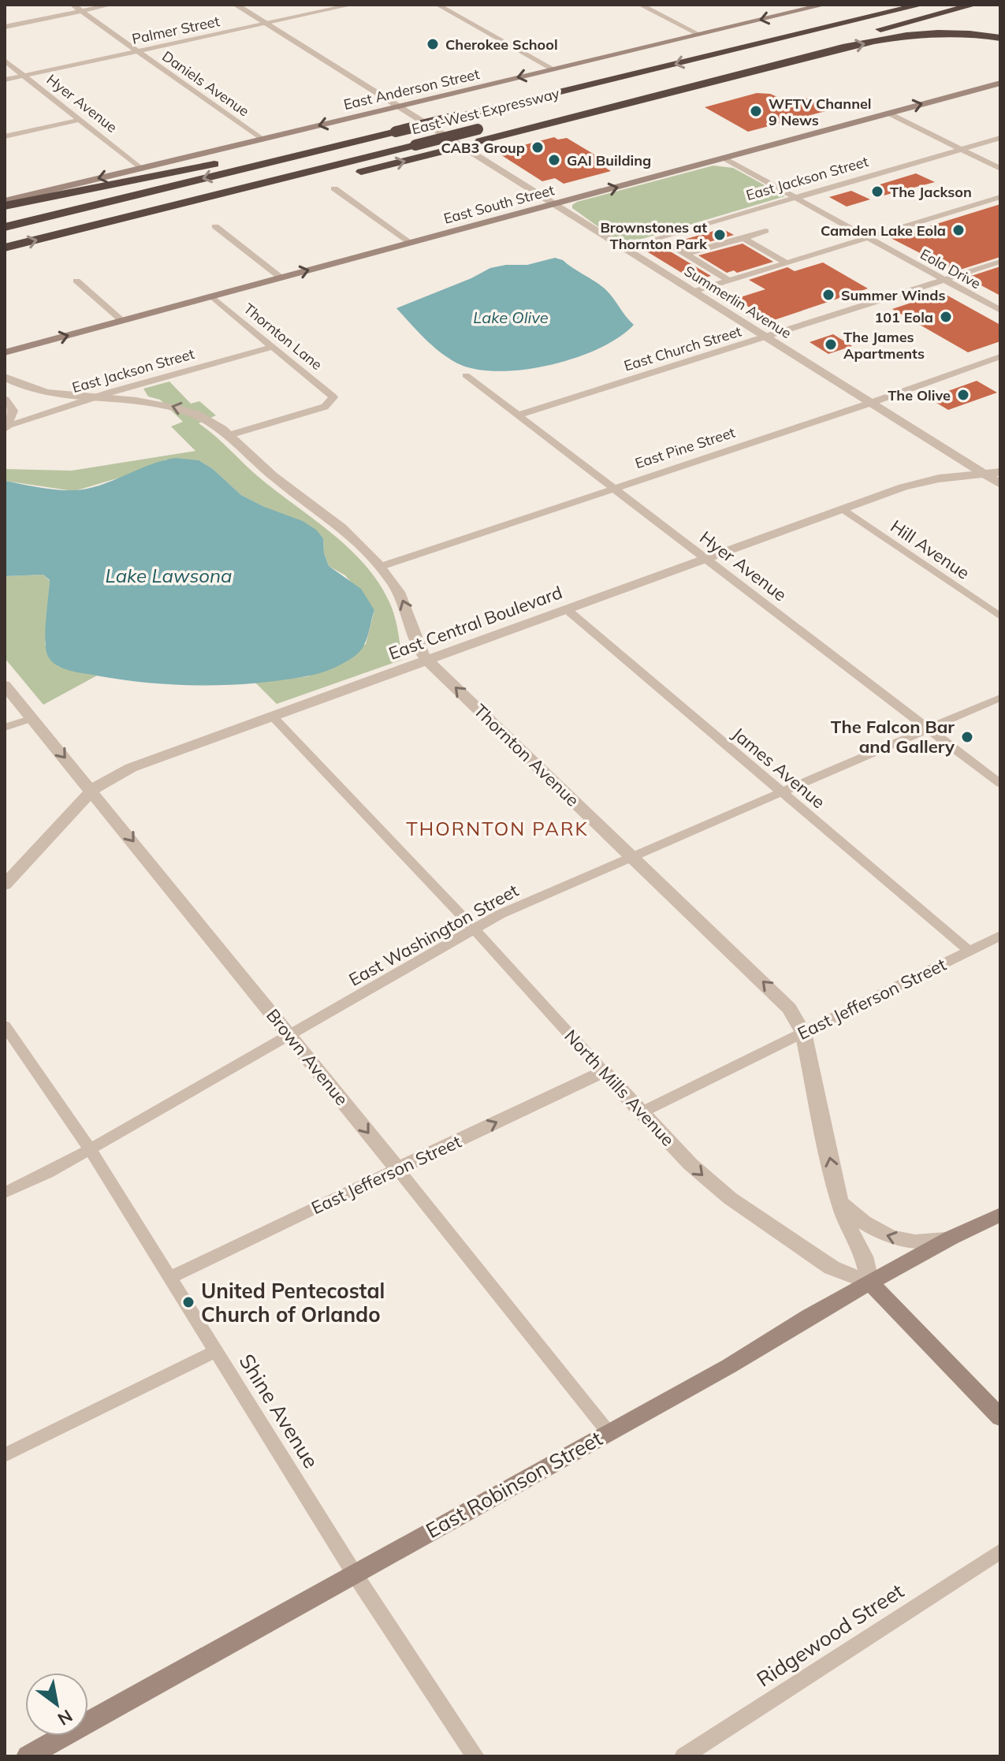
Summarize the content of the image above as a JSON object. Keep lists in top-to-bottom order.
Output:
{
  "streets": {
    "highway": ["East-West Expressway"],
    "main road": [
      "East Anderson Street",
      "East South Street",
      "North Mills Avenue",
      "East Robinson Street"
    ],
    "street": [
      "Palmer Street",
      "Daniels Avenue",
      "Hyer Avenue",
      "East Jackson Street",
      "Eola Drive",
      "Summerlin Avenue",
      "Thornton Lane",
      "East Church Street",
      "East Pine Street",
      "Hill Avenue",
      "East Central Boulevard",
      "Thornton Avenue",
      "James Avenue",
      "East Washington Street",
      "East Jefferson Street",
      "Brown Avenue",
      "Shine Avenue",
      "Ridgewood Street"
    ]
  },
  "crossings": [
    ["Palmer Street", "Daniels Avenue"],
    ["Palmer Street", "Hyer Avenue"],
    ["Palmer Street", "Summerlin Avenue"],
    ["Daniels Avenue", "East Anderson Street"],
    ["East Anderson Street", "Hyer Avenue"],
    ["East Anderson Street", "Summerlin Avenue"],
    ["Hyer Avenue", "East Church Street"],
    ["Hyer Avenue", "East Pine Street"],
    ["Hyer Avenue", "East Central Boulevard"],
    ["Hyer Avenue", "East Washington Street"],
    ["East Jackson Street", "Eola Drive"],
    ["East Jackson Street", "Summerlin Avenue"],
    ["East Jackson Street", "Thornton Lane"],
    ["East Jackson Street", "Thornton Avenue"],
    ["East South Street", "Eola Drive"],
    ["East South Street", "Summerlin Avenue"],
    ["East South Street", "Thornton Lane"],
    ["Eola Drive", "East Church Street"],
    ["Summerlin Avenue", "East Church Street"],
    ["Summerlin Avenue", "East Pine Street"],
    ["Summerlin Avenue", "East Central Boulevard"],
    ["Thornton Lane", "Thornton Avenue"],
    ["East Pine Street", "Thornton Avenue"],
    ["Hill Avenue", "East Central Boulevard"],
    ["East Central Boulevard", "Thornton Avenue"],
    ["East Central Boulevard", "James Avenue"],
    ["East Central Boulevard", "Brown Avenue"],
    ["East Central Boulevard", "North Mills Avenue"],
    ["Thornton Avenue", "East Washington Street"],
    ["Thornton Avenue", "East Jefferson Street"],
    ["Thornton Avenue", "North Mills Avenue"],
    ["Thornton Avenue", "East Robinson Street"],
    ["James Avenue", "East Washington Street"],
    ["James Avenue", "East Jefferson Street"],
    ["East Washington Street", "Brown Avenue"],
    ["East Washington Street", "North Mills Avenue"],
    ["East Washington Street", "Shine Avenue"],
    ["East Jefferson Street", "Brown Avenue"],
    ["East Jefferson Street", "North Mills Avenue"],
    ["East Jefferson Street", "Shine Avenue"],
    ["Brown Avenue", "East Robinson Street"],
    ["North Mills Avenue", "East Robinson Street"],
    ["Shine Avenue", "East Robinson Street"]
  ],
  "one_way": [
    "East Anderson Street",
    "East South Street",
    "Thornton Avenue",
    "Brown Avenue"
  ],
  "districts": ["THORNTON PARK"],
  "water": ["Lake Olive", "Lake Lawsona"],
  "places": [
    "Cherokee School",
    "WFTV Channel 9 News",
    "CAB3 Group",
    "GAI Building",
    "The Jackson",
    "Camden Lake Eola",
    "Brownstones at Thornton Park",
    "Summer Winds",
    "101 Eola",
    "The James Apartments",
    "The Olive",
    "The Falcon Bar and Gallery",
    "United Pentecostal Church of Orlando"
  ],
  "north": "bottom right"
}
